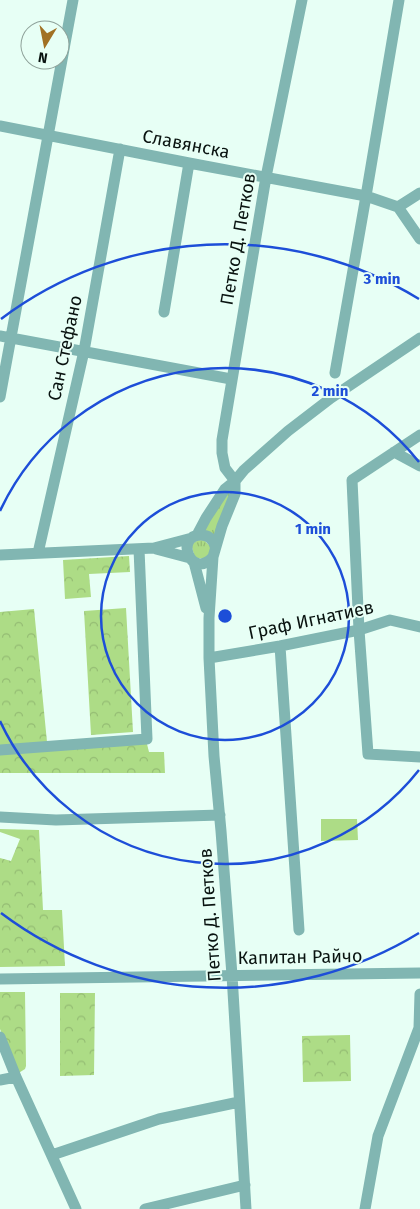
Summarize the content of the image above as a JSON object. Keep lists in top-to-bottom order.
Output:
{
  "streets": {
    "street": [
      "Славянска",
      "Петко Д. Петков",
      "Сан Стефано",
      "Граф Игнатиев",
      "Капитан Райчо"
    ]
  },
  "crossings": [
    ["Славянска", "Петко Д. Петков"],
    ["Славянска", "Сан Стефано"],
    ["Петко Д. Петков", "Граф Игнатиев"],
    ["Петко Д. Петков", "Капитан Райчо"]
  ],
  "north": "bottom",
  "rings": ["3 min", "2 min", "1 min"]
}
